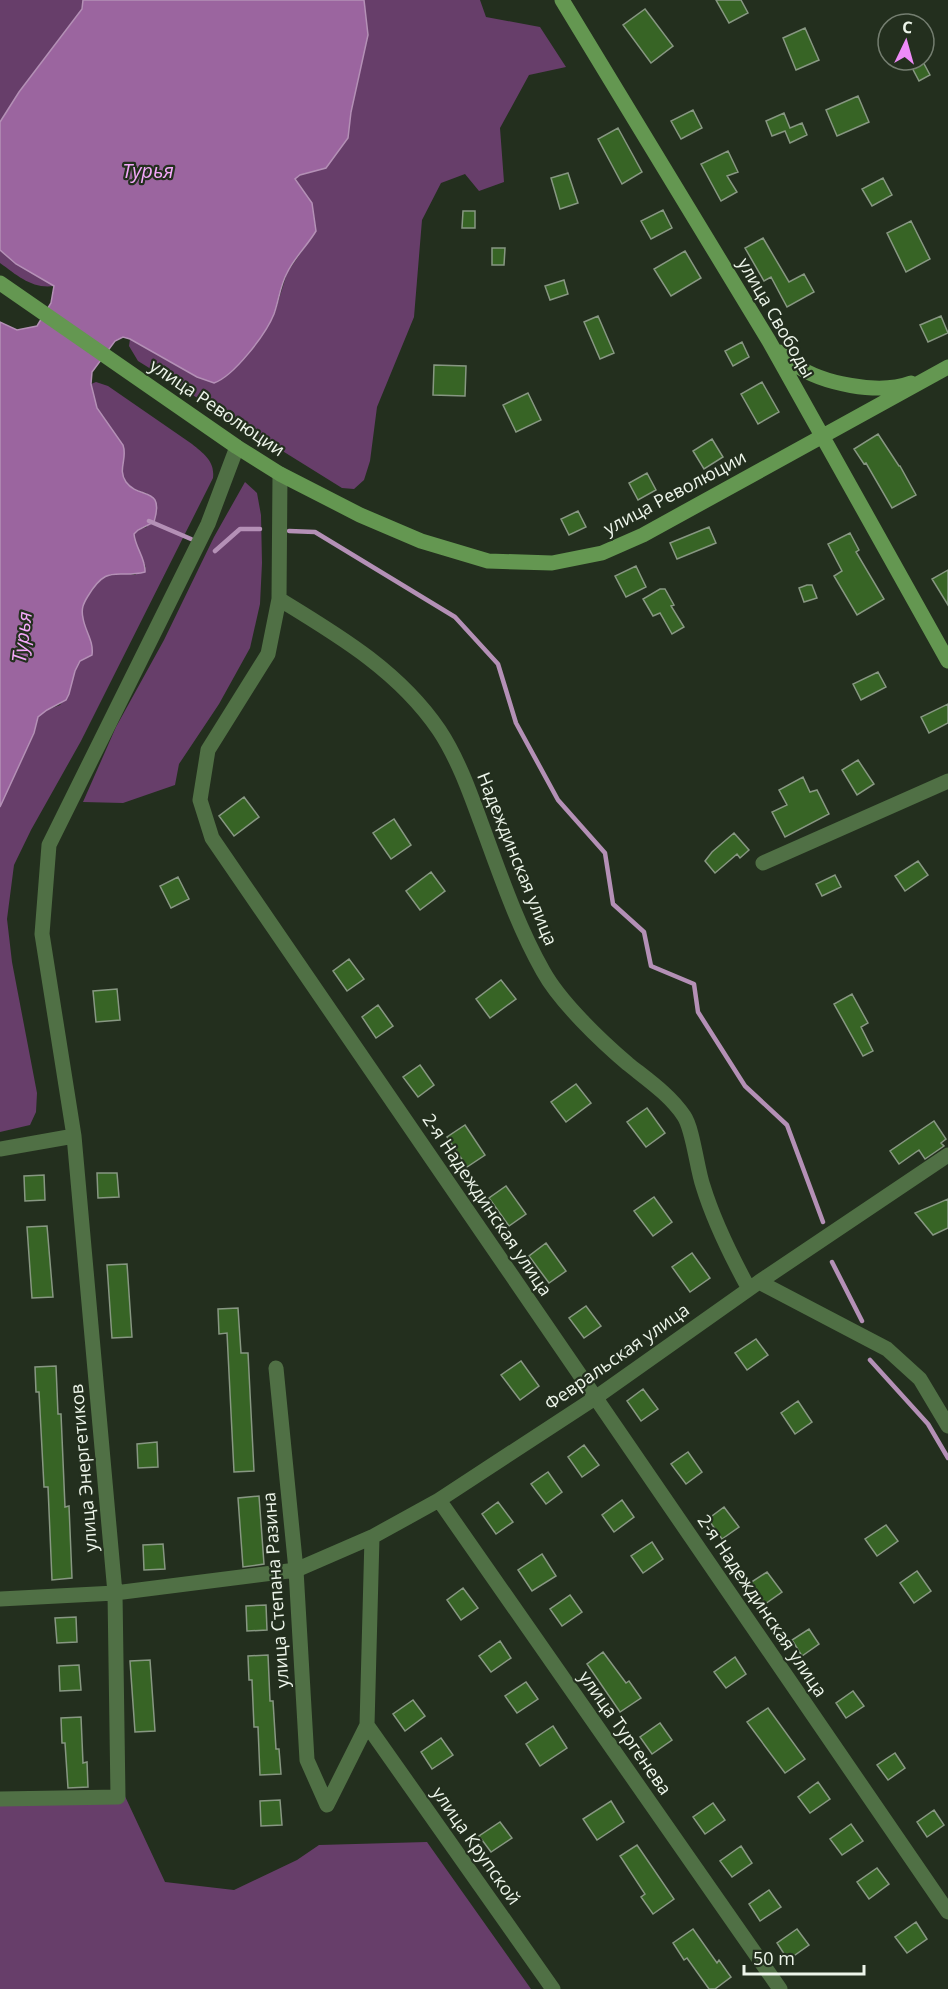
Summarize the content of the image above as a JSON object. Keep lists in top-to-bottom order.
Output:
{
  "streets": {
    "street": [
      "улица Свободы",
      "улица Революции",
      "Надеждинская улица",
      "2-я Надеждинская улица",
      "Февральская улица",
      "улица Энергетиков",
      "улица Степана Разина",
      "улица Тургенева",
      "улица Крупской"
    ]
  },
  "crossings": [
    ["улица Свободы", "улица Революции"],
    ["улица Революции", "2-я Надеждинская улица"],
    ["улица Революции", "улица Энергетиков"],
    ["Надеждинская улица", "2-я Надеждинская улица"],
    ["Надеждинская улица", "Февральская улица"],
    ["2-я Надеждинская улица", "Февральская улица"],
    ["Февральская улица", "улица Энергетиков"],
    ["Февральская улица", "улица Степана Разина"],
    ["Февральская улица", "улица Тургенева"],
    ["улица Степана Разина", "улица Крупской"]
  ],
  "water": ["Турья"],
  "scale_bar": "50 m",
  "north": "top"
}
